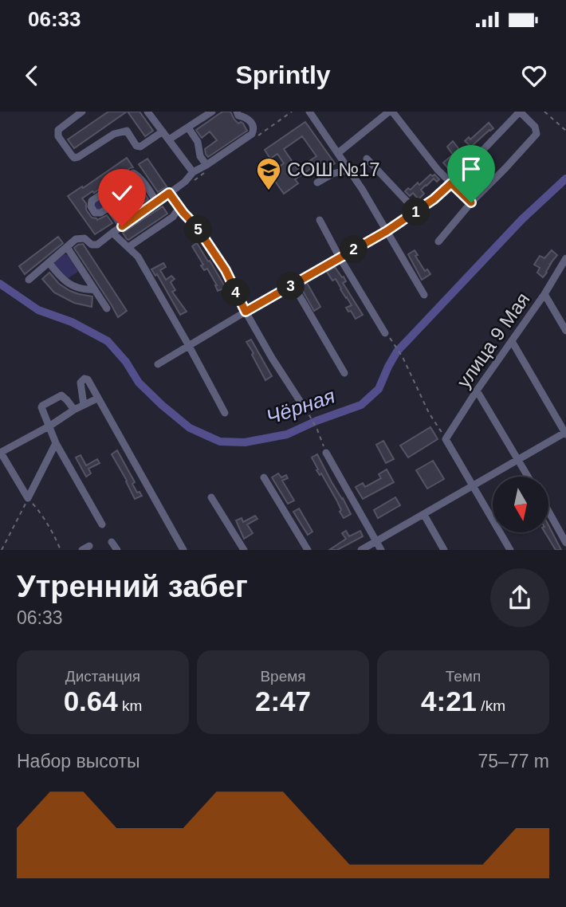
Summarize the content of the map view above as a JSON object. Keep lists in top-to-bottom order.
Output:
{
  "streets": {
    "street": ["улица 9 Мая"]
  },
  "water": ["Чёрная"],
  "places": {
    "school or university": ["СОШ №17"]
  },
  "north": "bottom",
  "page": {
    "status": "06:33",
    "header": "Sprintly",
    "pins": [
      "1",
      "5",
      "2",
      "3",
      "4"
    ],
    "heading": ["Утренний забег", "06:33"],
    "stats": [
      ["Дистанция", "0.64 km"],
      ["Время", "2:47"],
      ["Темп", "4:21 /km"]
    ],
    "chart": ["Набор высоты", "75–77 m"]
  }
}
